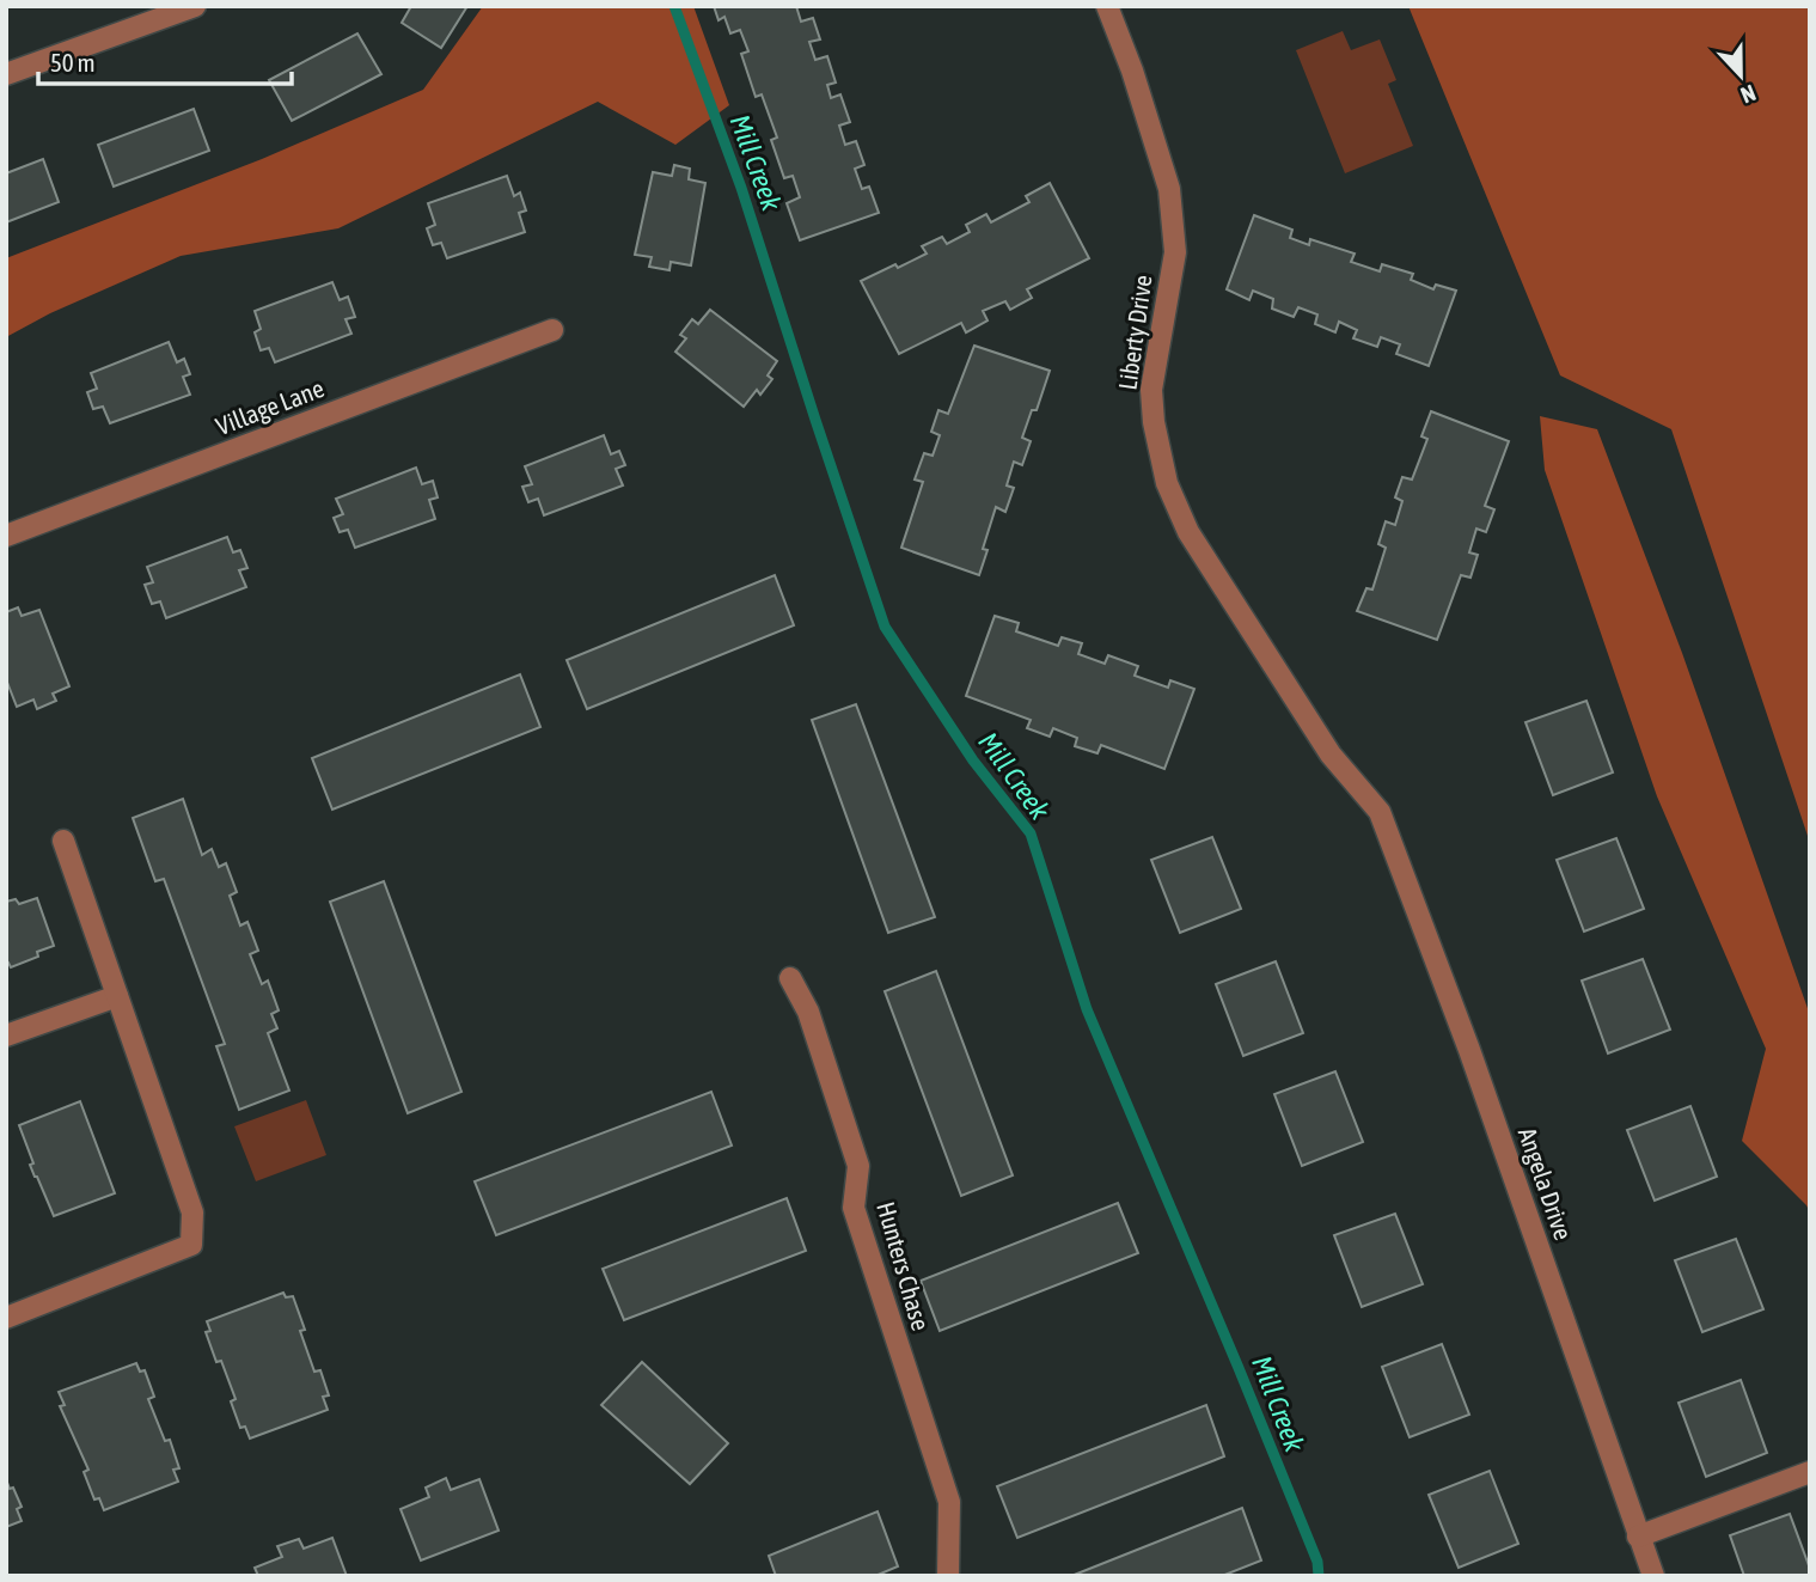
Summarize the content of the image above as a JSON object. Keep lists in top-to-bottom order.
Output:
{
  "streets": {
    "street": [
      "Liberty Drive",
      "Village Lane",
      "Angela Drive",
      "Hunters Chase"
    ]
  },
  "crossings": [
    ["Liberty Drive", "Angela Drive"]
  ],
  "water": ["Mill Creek"],
  "scale_bar": "50 m",
  "north": "bottom"
}
